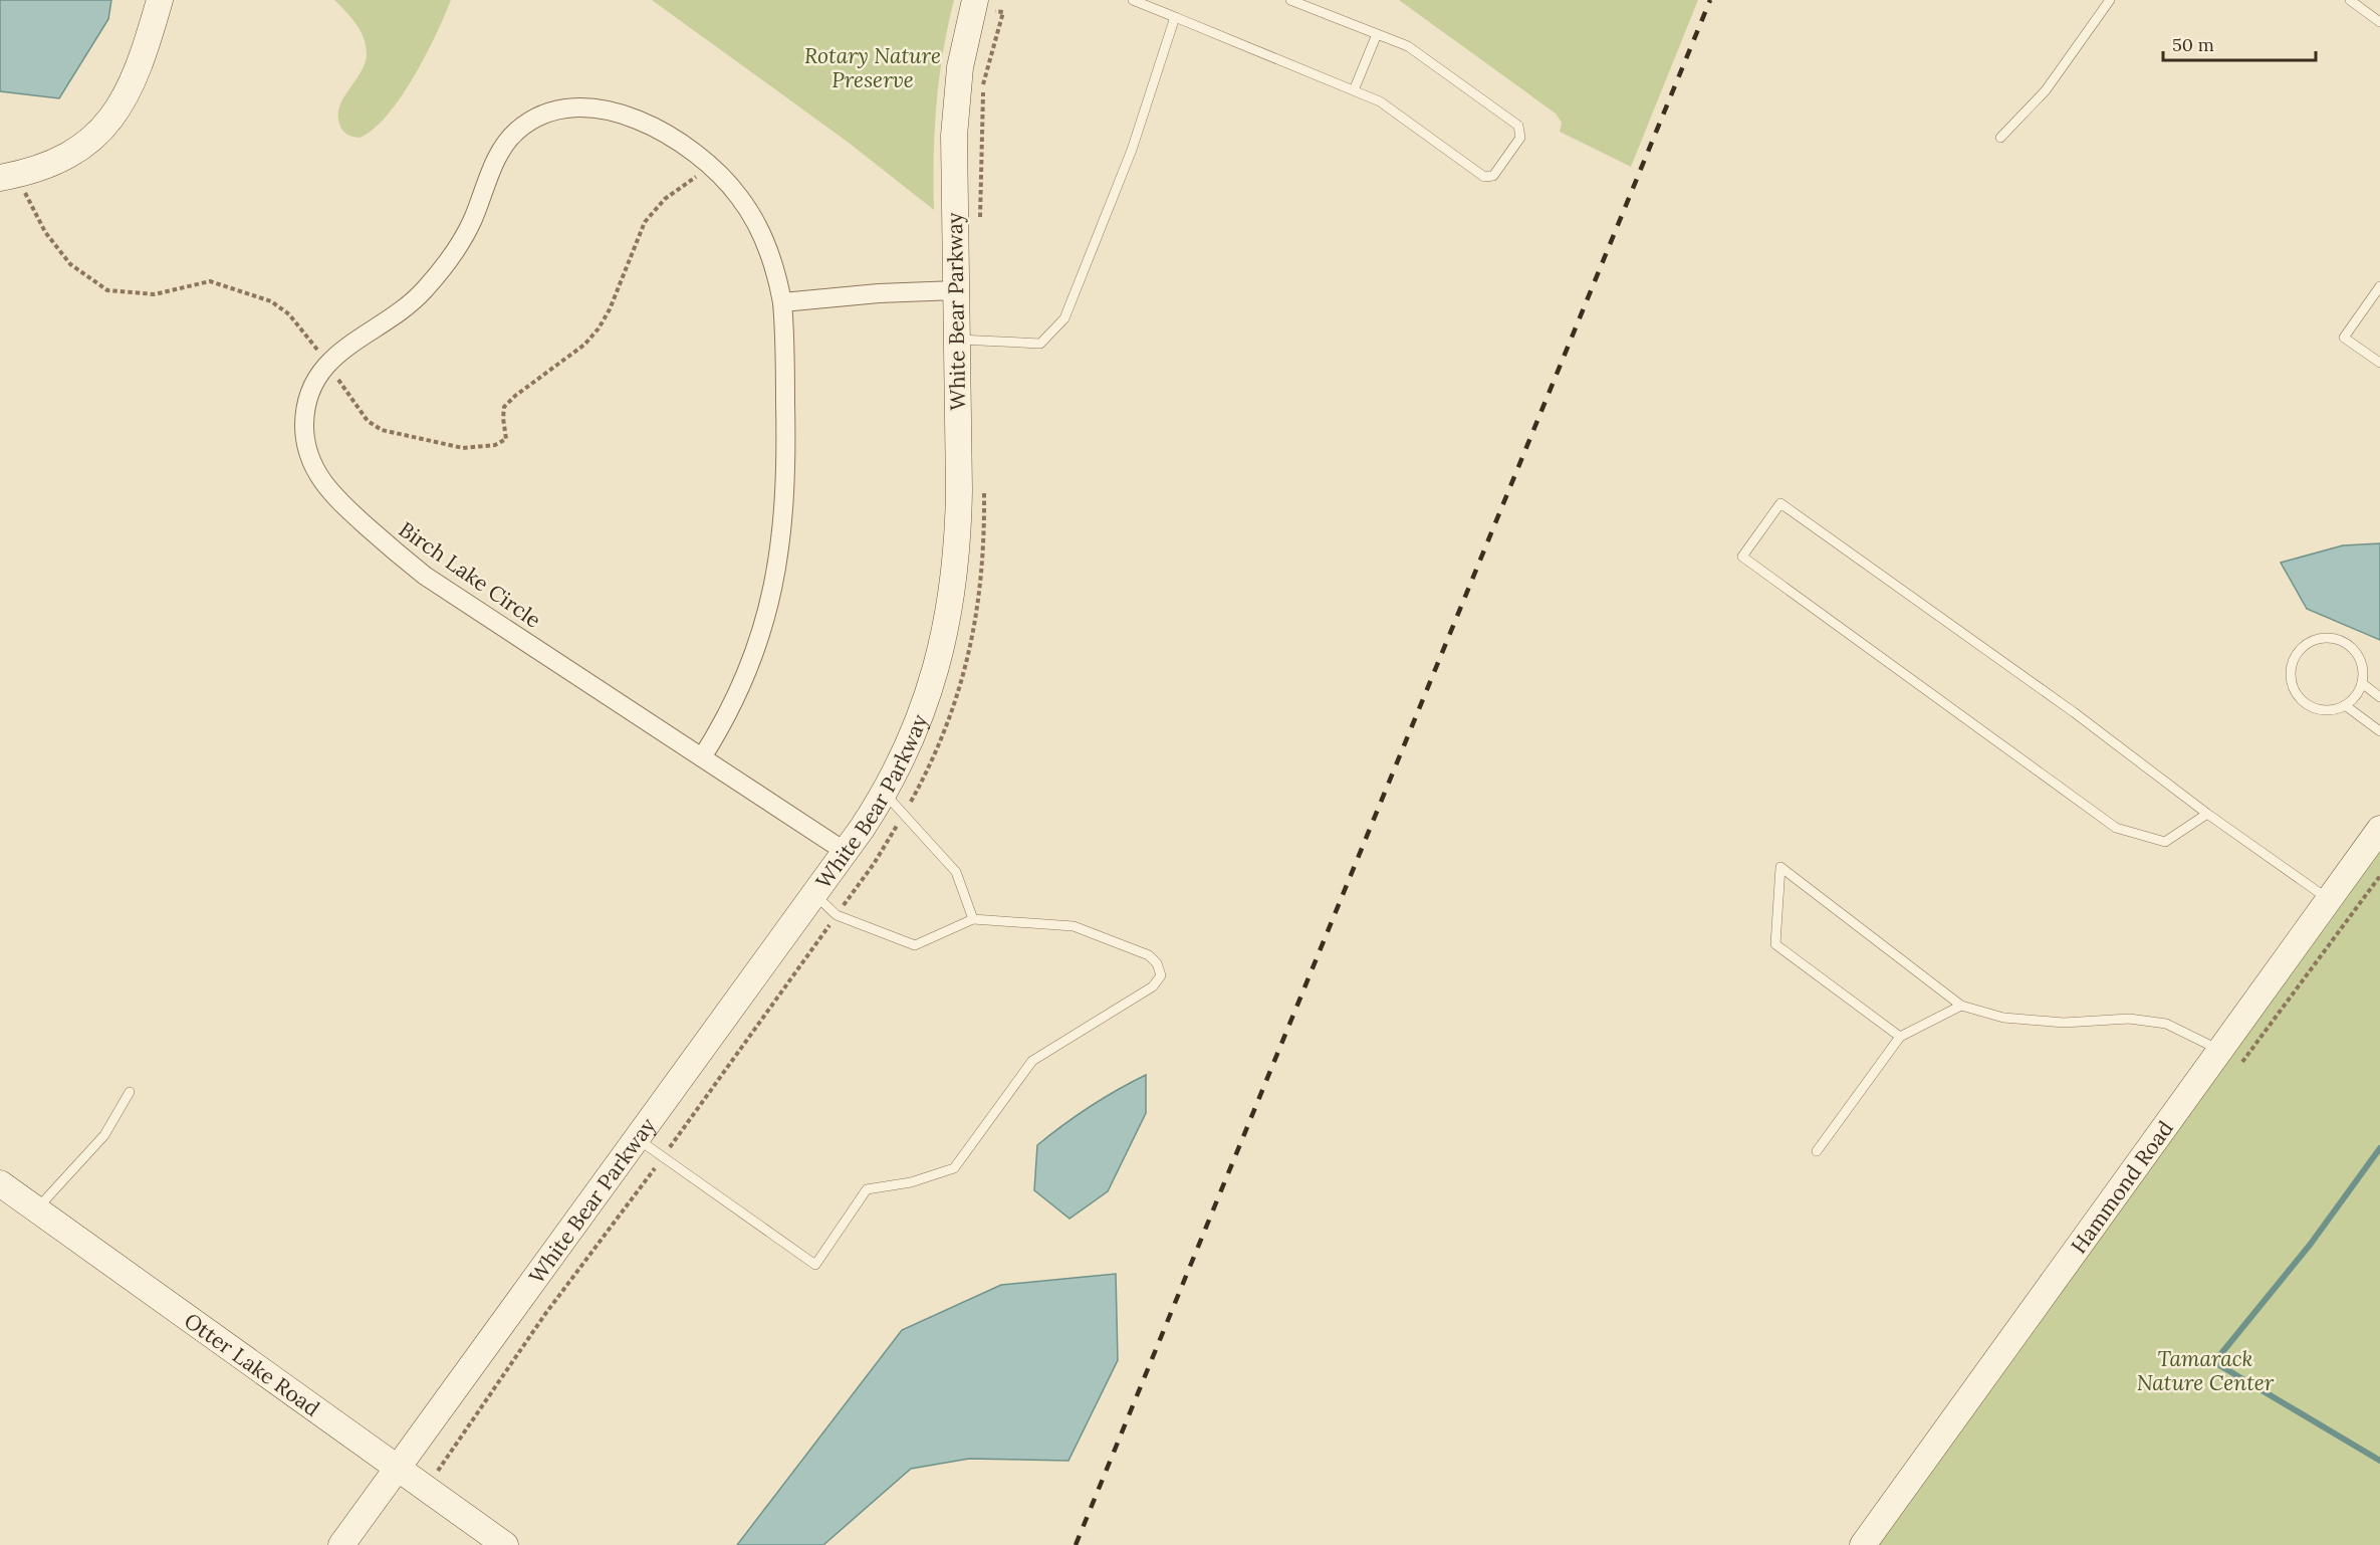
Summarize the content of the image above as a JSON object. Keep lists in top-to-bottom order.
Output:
{
  "streets": {
    "street": [
      "White Bear Parkway",
      "Birch Lake Circle",
      "Hammond Road",
      "Otter Lake Road"
    ]
  },
  "crossings": [
    ["White Bear Parkway", "Birch Lake Circle"],
    ["White Bear Parkway", "Otter Lake Road"]
  ],
  "parks": ["Rotary Nature Preserve", "Tamarack Nature Center"],
  "scale_bar": "50 m"
}
